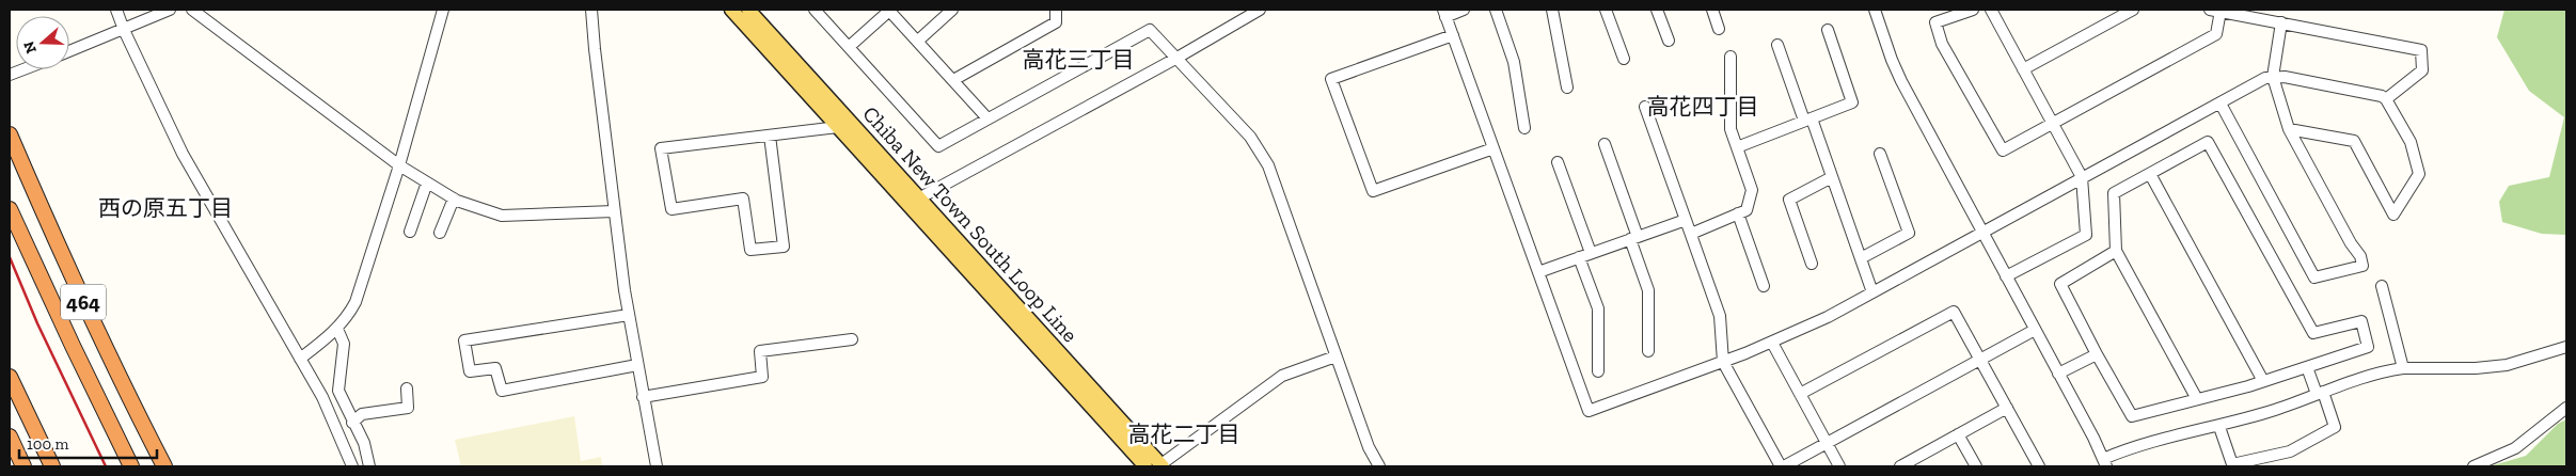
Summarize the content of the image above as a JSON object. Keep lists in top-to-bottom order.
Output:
{
  "streets": {
    "highway": ["464"],
    "main road": ["Chiba New Town South Loop Line"]
  },
  "districts": [
    "高花三丁目",
    "高花四丁目",
    "西の原五丁目",
    "高花二丁目"
  ],
  "scale_bar": "100 m",
  "north": "left"
}
